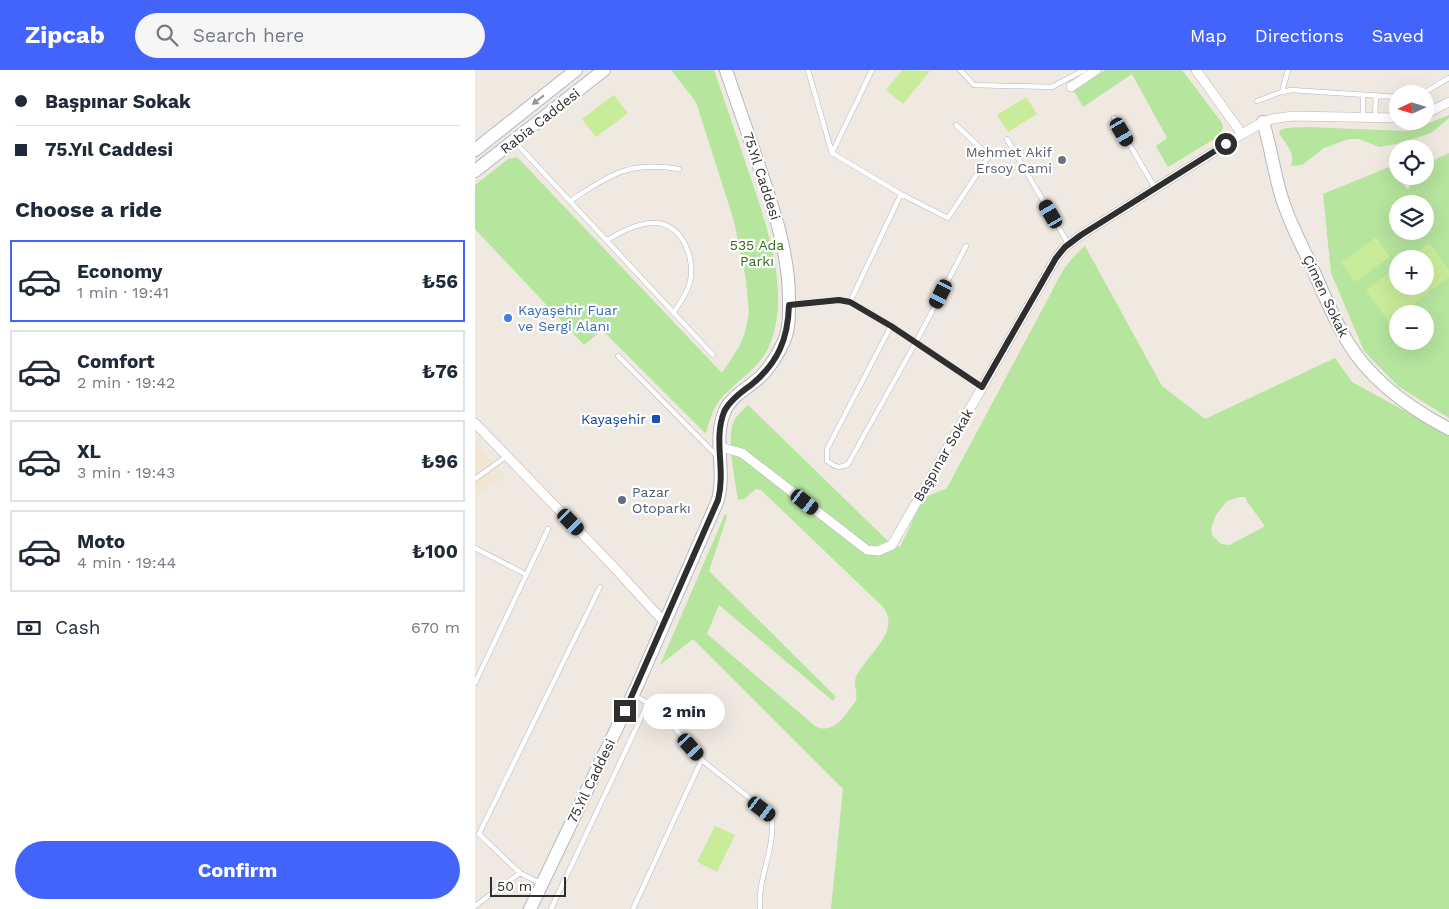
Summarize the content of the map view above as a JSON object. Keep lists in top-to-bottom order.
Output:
{
  "streets": {
    "street": [
      "Rabia Caddesi",
      "75.Yıl Caddesi",
      "Çimen Sokak",
      "Başpınar Sokak"
    ]
  },
  "crossings": [
    ["75.Yıl Caddesi", "Başpınar Sokak"],
    ["Çimen Sokak", "Başpınar Sokak"]
  ],
  "parks": ["535 Ada Parkı"],
  "places": {
    "other": ["Mehmet Akif Ersoy Cami", "Kayaşehir Fuar ve Sergi Alanı", "Pazar Otoparkı"],
    "transit": ["Kayaşehir"]
  },
  "scale_bar": "50 m",
  "north": "left",
  "page": {
    "header": "Zipcab",
    "search": "Search here",
    "nav": ["Map", "Directions", "Saved"],
    "banner": ["Başpınar Sokak", "75.Yıl Caddesi"],
    "map_buttons": ["+", "−"],
    "heading": "Choose a ride",
    "list": [
      {
        "name": "Economy",
        "note": "1 min · 19:41",
        "value": "₺56"
      },
      {
        "name": "Comfort",
        "note": "2 min · 19:42",
        "value": "₺76"
      },
      {
        "name": "XL",
        "note": "3 min · 19:43",
        "value": "₺96"
      },
      {
        "name": "Moto",
        "note": "4 min · 19:44",
        "value": "₺100"
      }
    ],
    "pay": ["Cash", "670 m"],
    "bubble": "2 min",
    "buttons": "Confirm",
    "scale": "50 m"
  }
}
